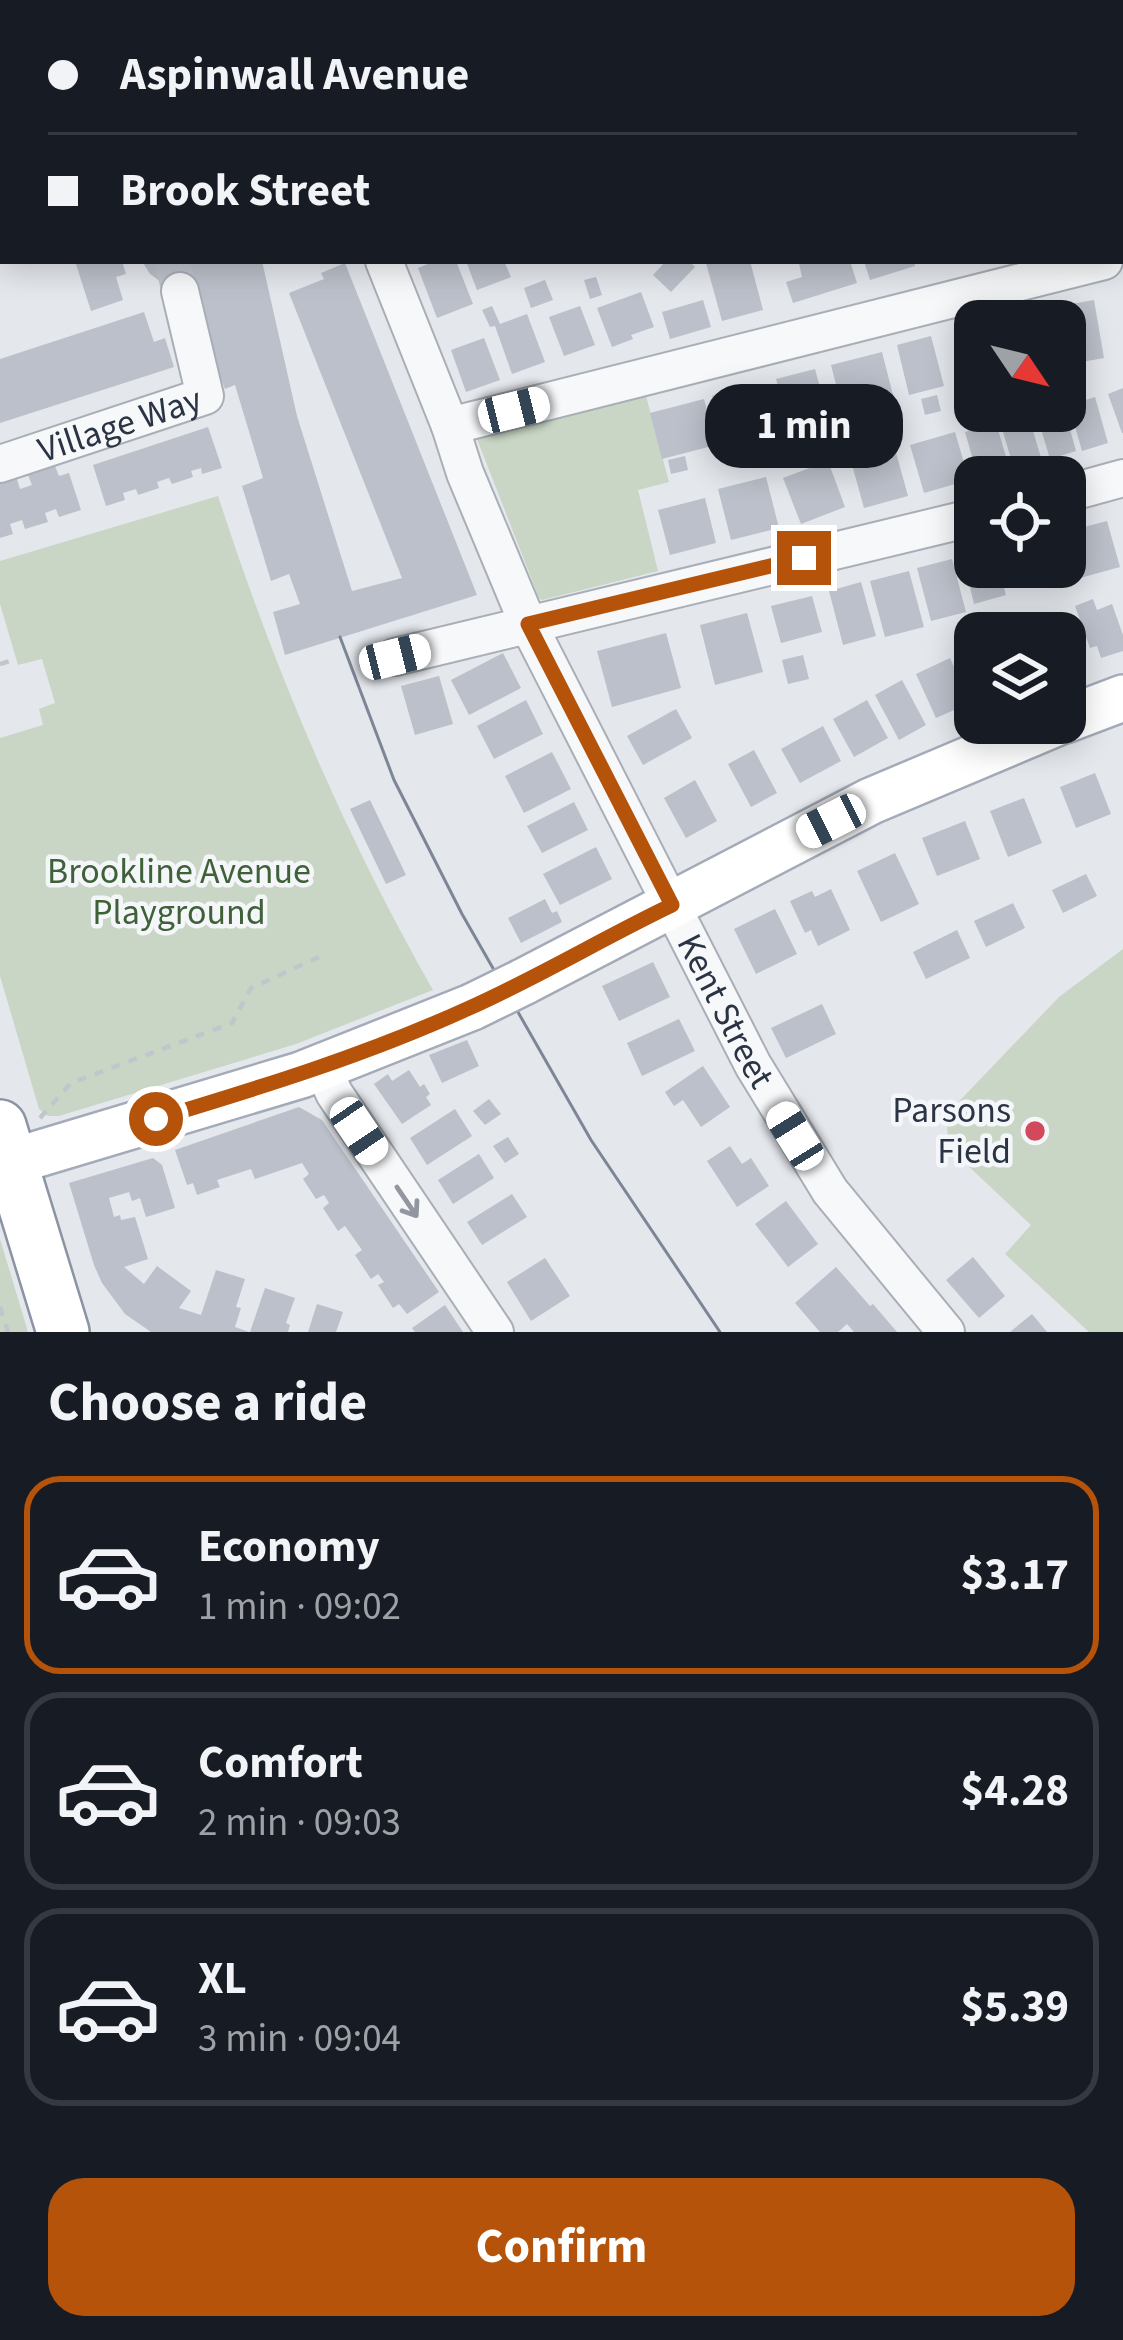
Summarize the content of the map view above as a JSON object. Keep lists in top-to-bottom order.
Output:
{
  "streets": {
    "street": ["Village Way", "Kent Street"]
  },
  "parks": ["Brookline Avenue Playground"],
  "places": ["Parsons Field"],
  "north": "bottom right",
  "page": {
    "banner": ["Aspinwall Avenue", "Brook Street"],
    "bubble": "1 min",
    "heading": "Choose a ride",
    "list": [
      {
        "name": "Economy",
        "note": "1 min · 09:02",
        "value": "$3.17"
      },
      {
        "name": "Comfort",
        "note": "2 min · 09:03",
        "value": "$4.28"
      },
      {
        "name": "XL",
        "note": "3 min · 09:04",
        "value": "$5.39"
      }
    ],
    "buttons": "Confirm"
  }
}
